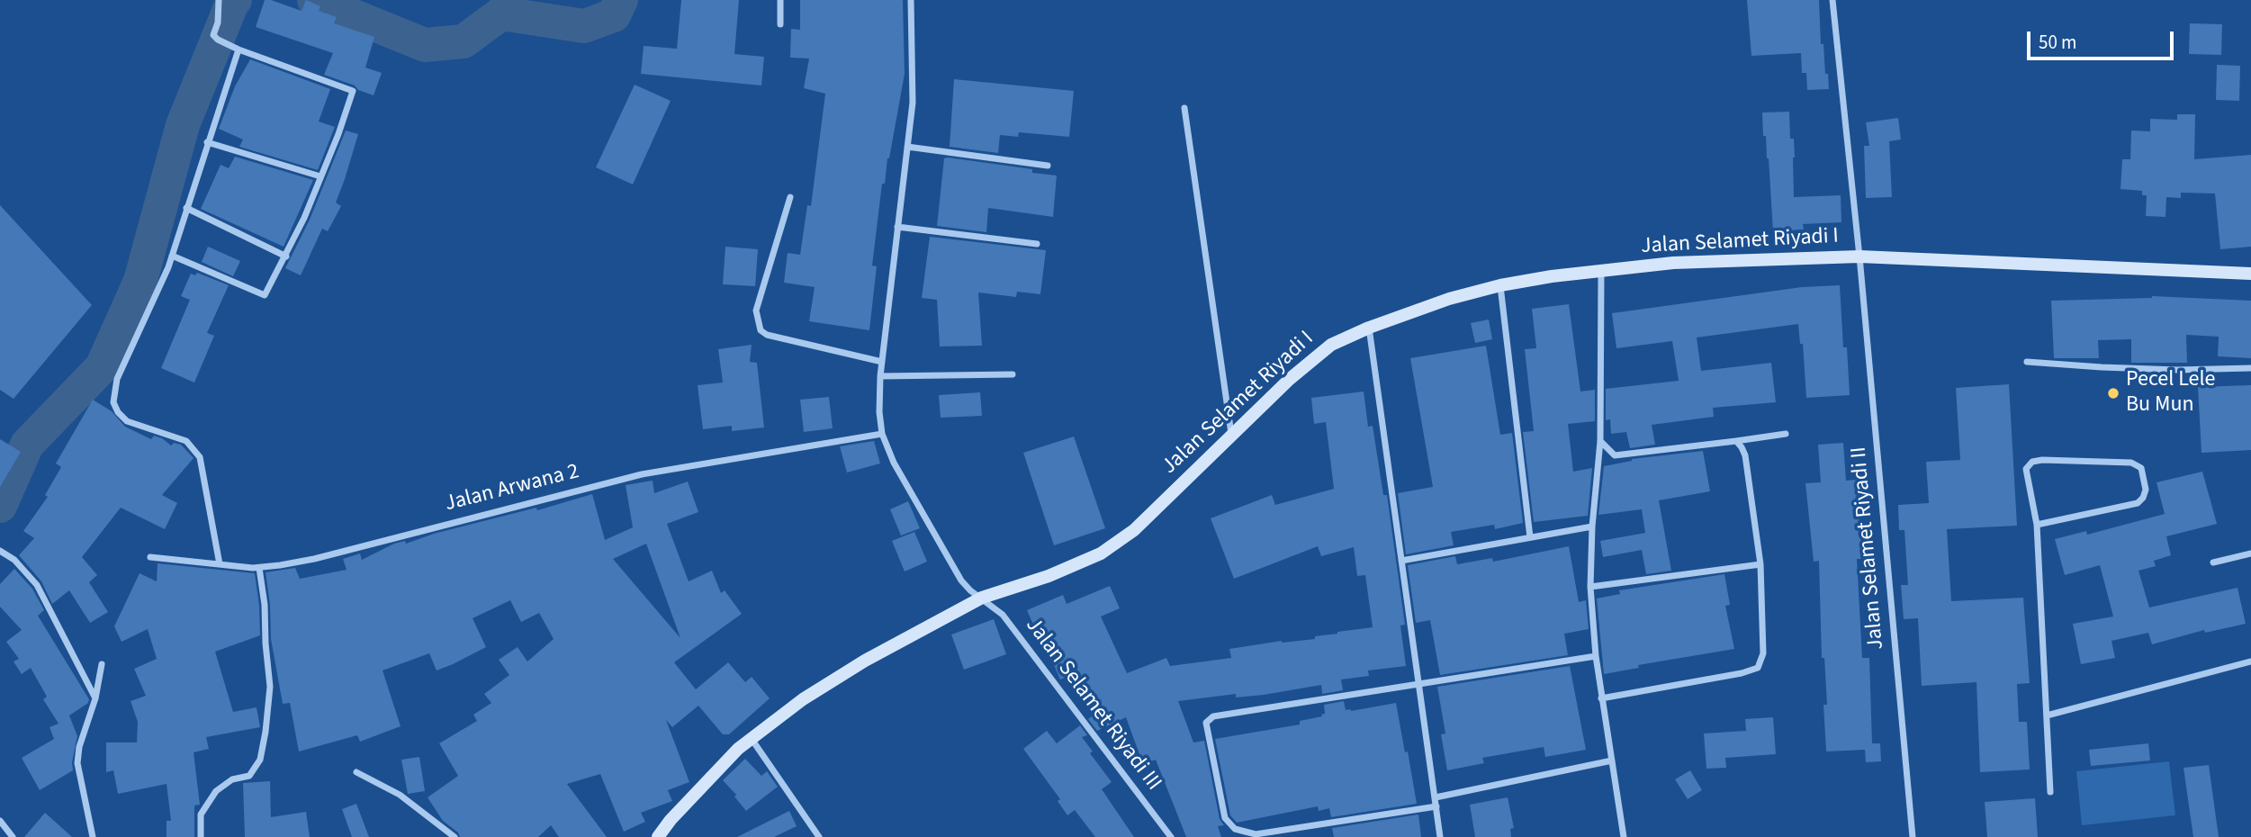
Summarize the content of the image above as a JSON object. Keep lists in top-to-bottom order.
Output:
{
  "streets": {
    "main road": ["Jalan Selamet Riyadi I"],
    "street": ["Jalan Arwana 2", "Jalan Selamet Riyadi II", "Jalan Selamet Riyadi III"]
  },
  "crossings": [
    ["Jalan Selamet Riyadi I", "Jalan Selamet Riyadi II"],
    ["Jalan Selamet Riyadi I", "Jalan Selamet Riyadi III"],
    ["Jalan Arwana 2", "Jalan Selamet Riyadi III"]
  ],
  "places": ["Pecel Lele Bu Mun"],
  "scale_bar": "50 m"
}
